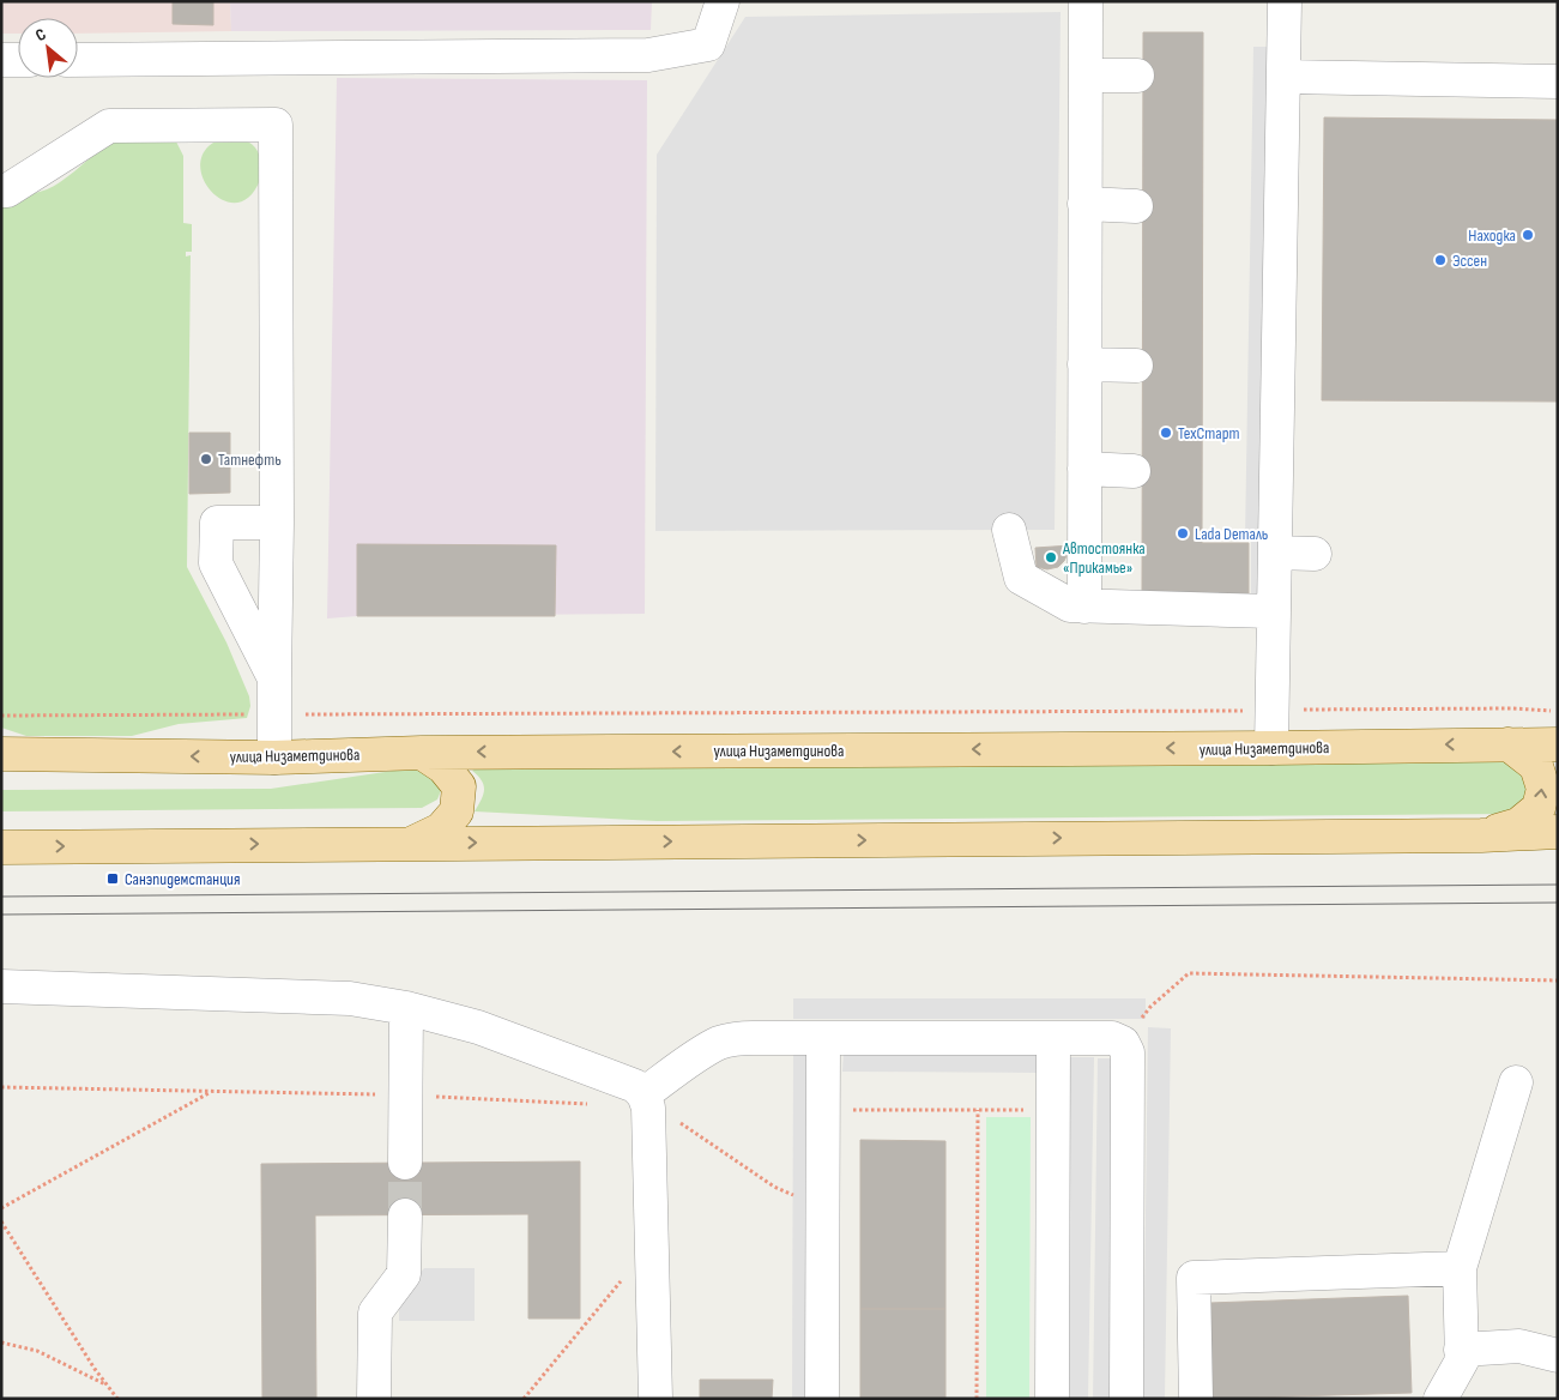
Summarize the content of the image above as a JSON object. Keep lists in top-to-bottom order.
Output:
{
  "streets": {
    "main road": ["улица Низаметдинова"]
  },
  "places": {
    "other": [
      "Находка",
      "Эссен",
      "ТехСтарт",
      "Татнефть",
      "Lada Dеталь",
      "Автостоянка «Прикамье»"
    ],
    "transit": ["Санэпидемстанция"]
  },
  "north": "top left"
}
